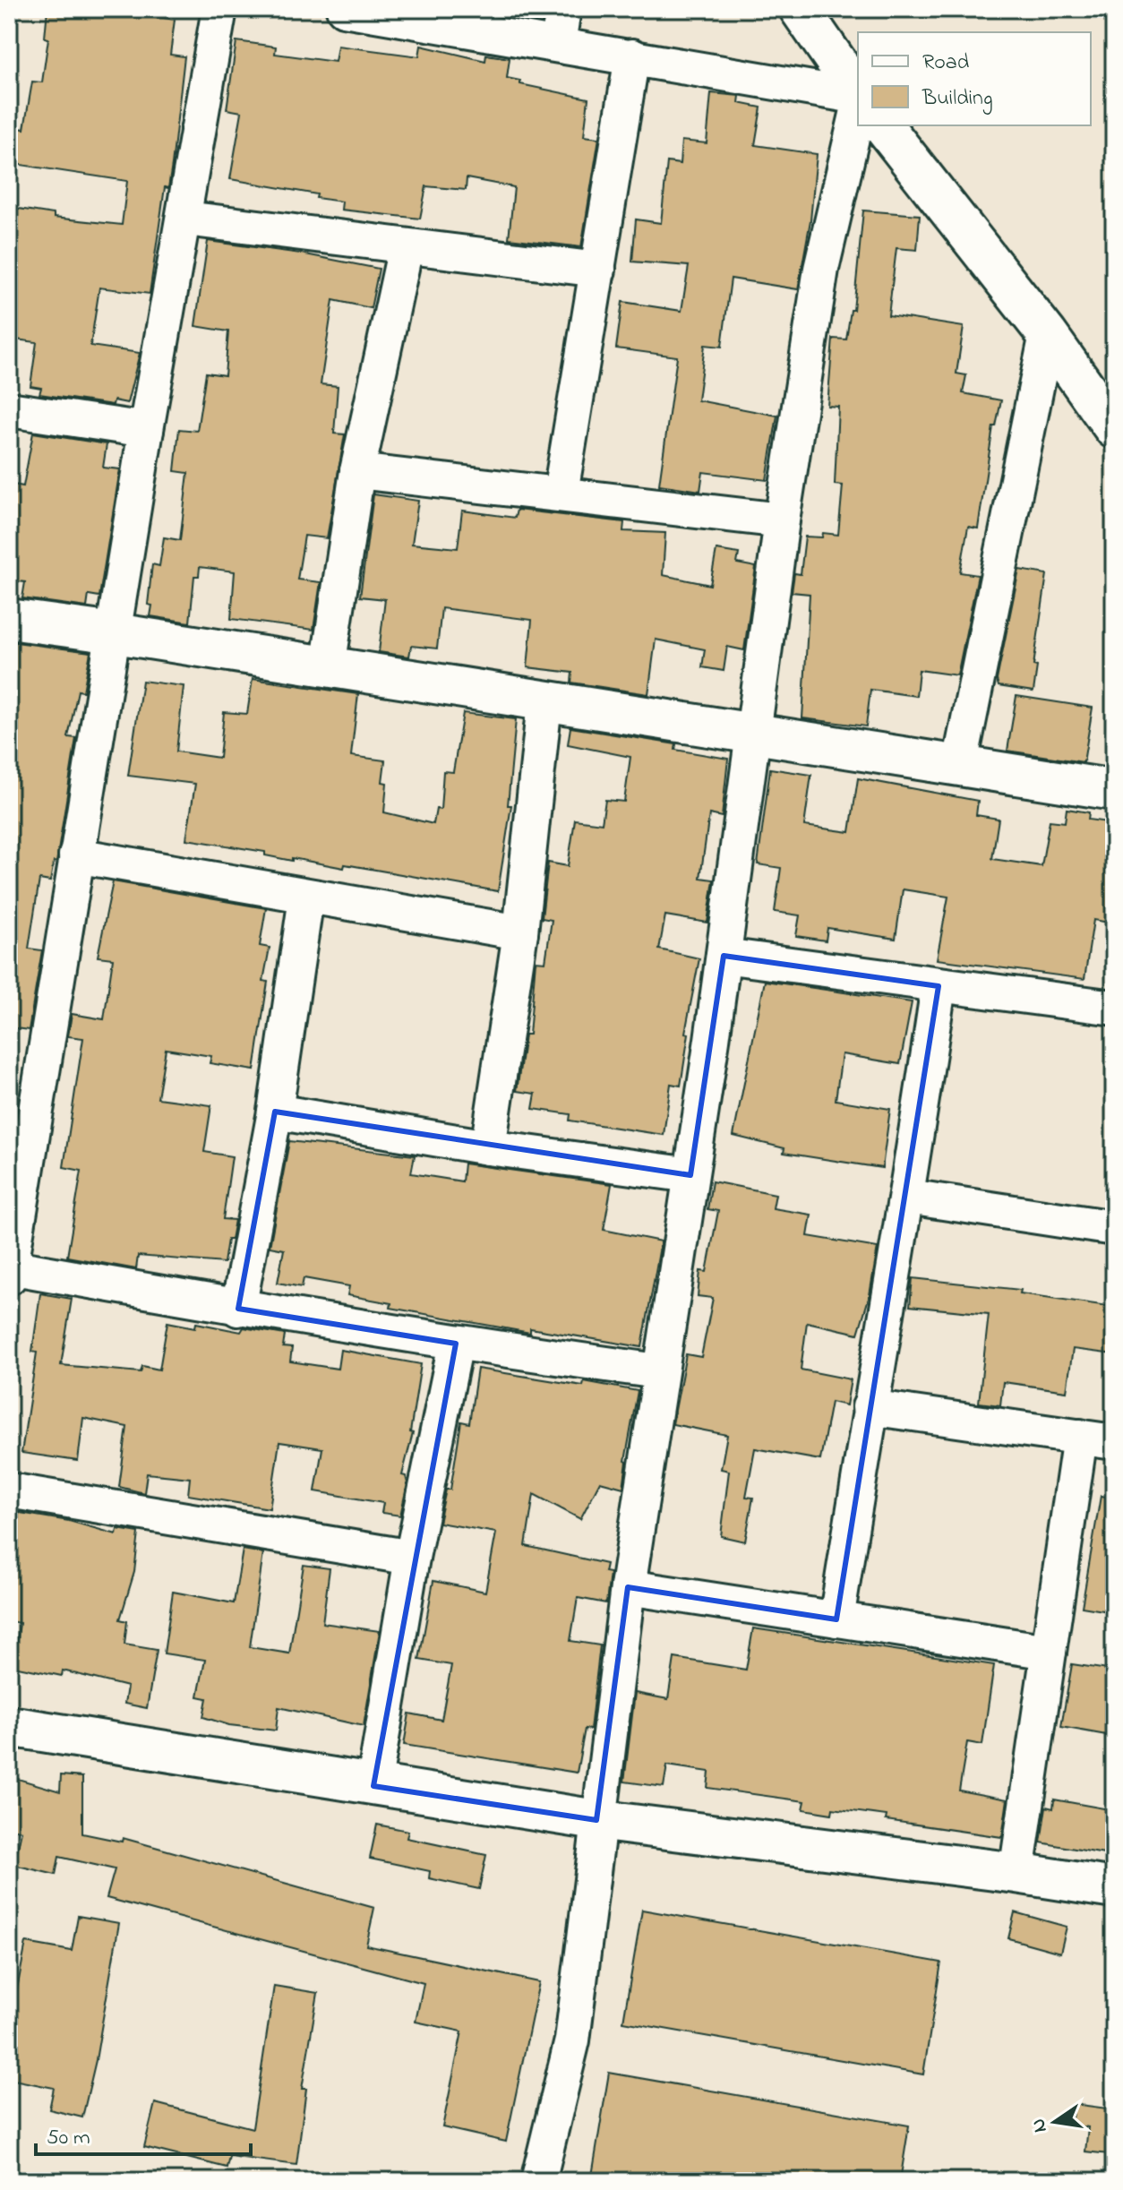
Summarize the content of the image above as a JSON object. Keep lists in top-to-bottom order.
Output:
{
  "legend": ["Road", "Building"],
  "scale_bar": "50 m",
  "north": "left"
}
